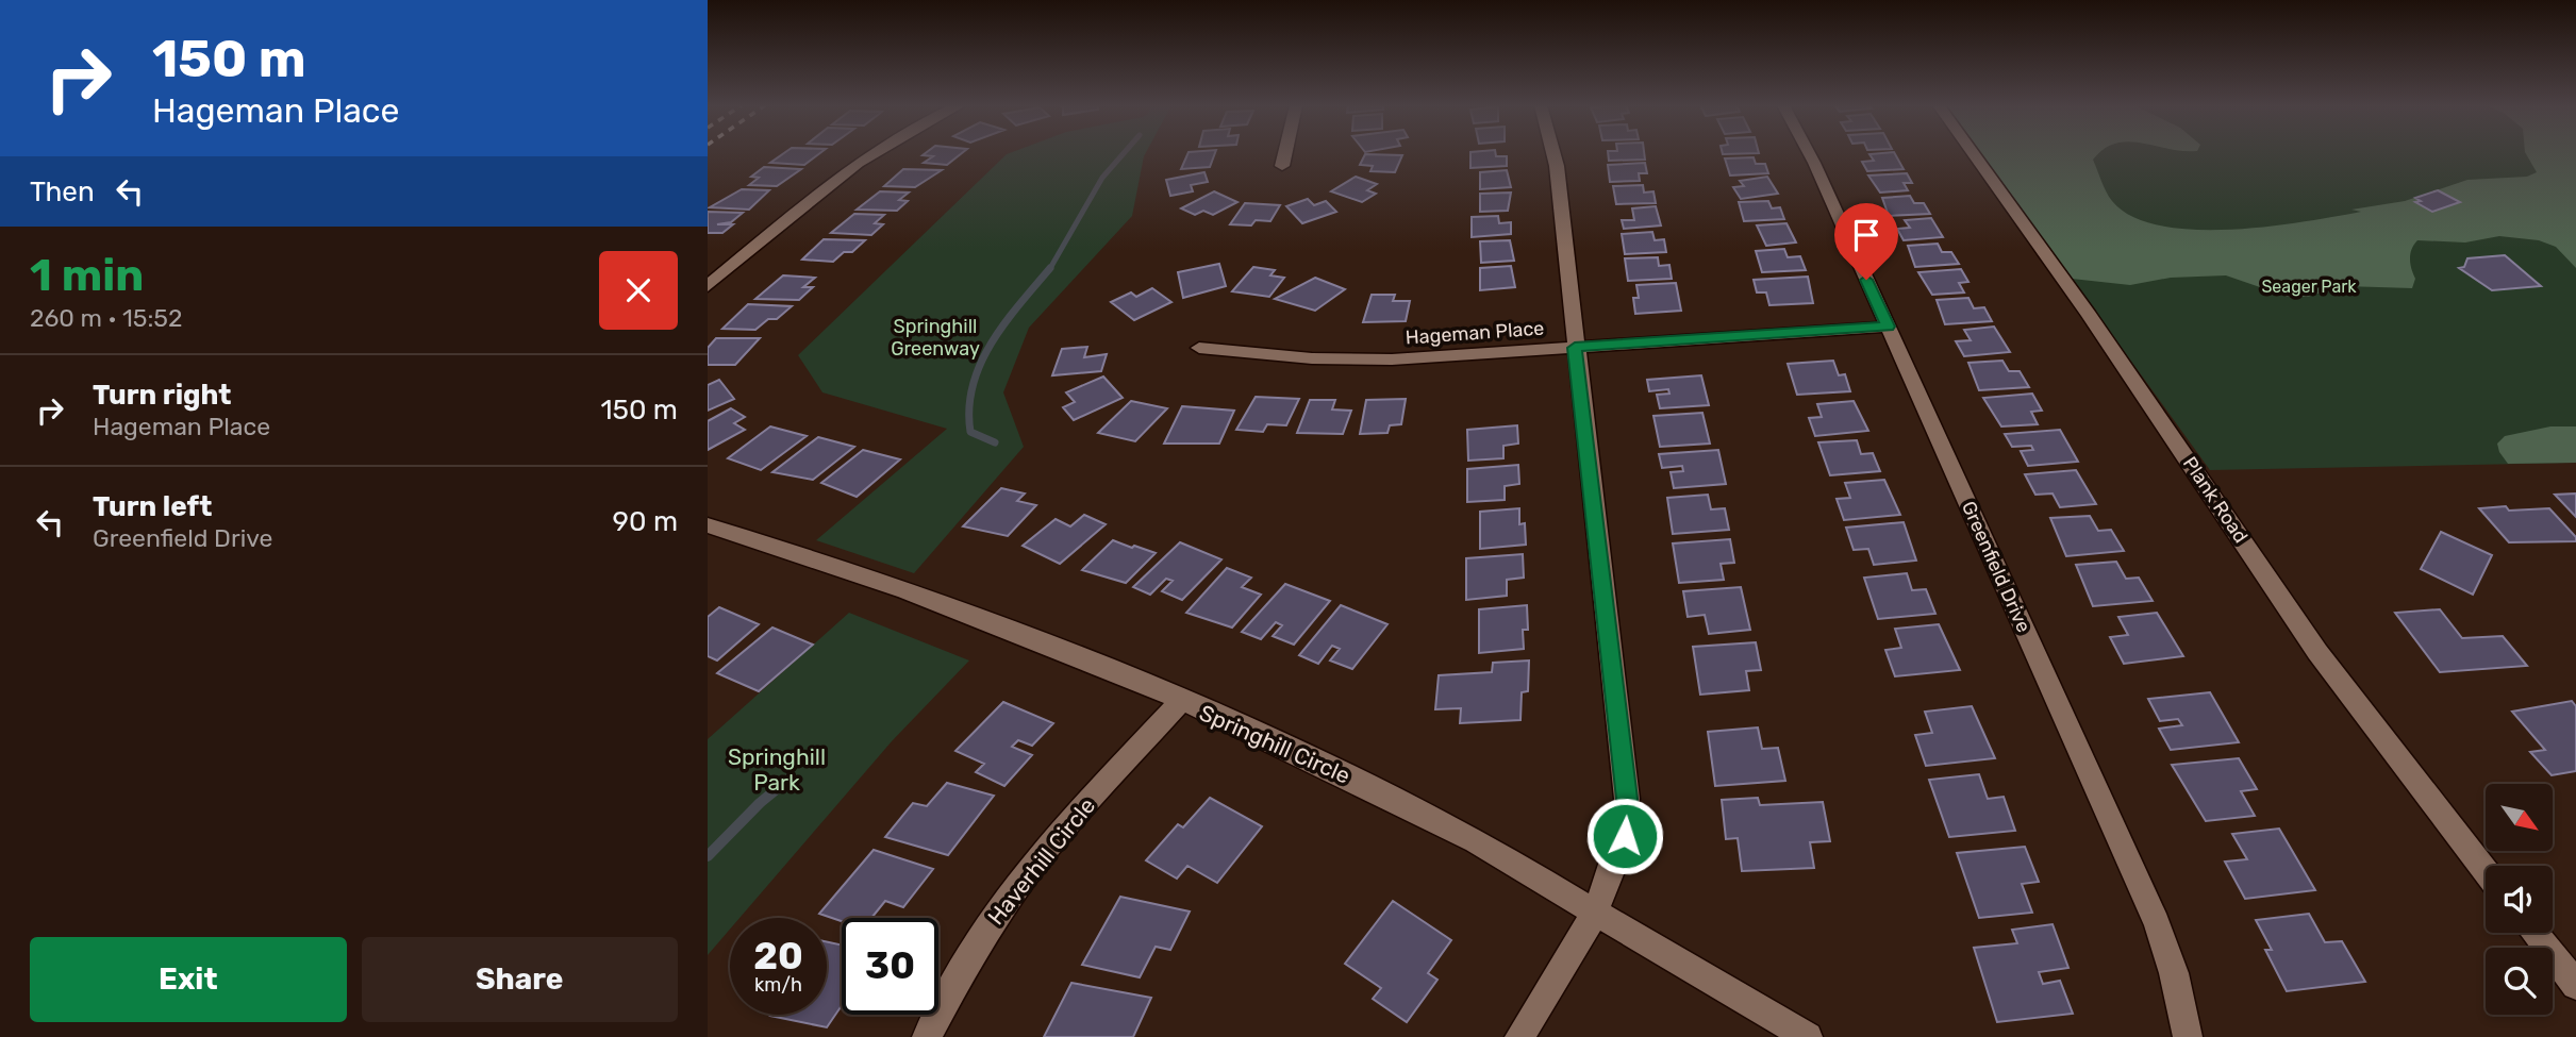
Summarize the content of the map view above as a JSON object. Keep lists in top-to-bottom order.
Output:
{
  "streets": {
    "street": [
      "Hageman Place",
      "Plank Road",
      "Greenfield Drive",
      "Springhill Circle",
      "Haverhill Circle"
    ]
  },
  "crossings": [
    ["Hageman Place", "Greenfield Drive"],
    ["Springhill Circle", "Haverhill Circle"]
  ],
  "parks": ["Seager Park", "Springhill Greenway", "Springhill Park"],
  "north": "bottom right",
  "page": {
    "turn": ["150 m", "Hageman Place"],
    "then": "Then",
    "heading": ["1 min", "260 m · 15:52"],
    "list": [
      {
        "name": "Turn right",
        "note": "Hageman Place",
        "value": "150 m"
      },
      {
        "name": "Turn left",
        "note": "Greenfield Drive",
        "value": "90 m"
      }
    ],
    "speed": "20 km/h",
    "limit": "30",
    "buttons": ["Exit", "Share"]
  }
}
